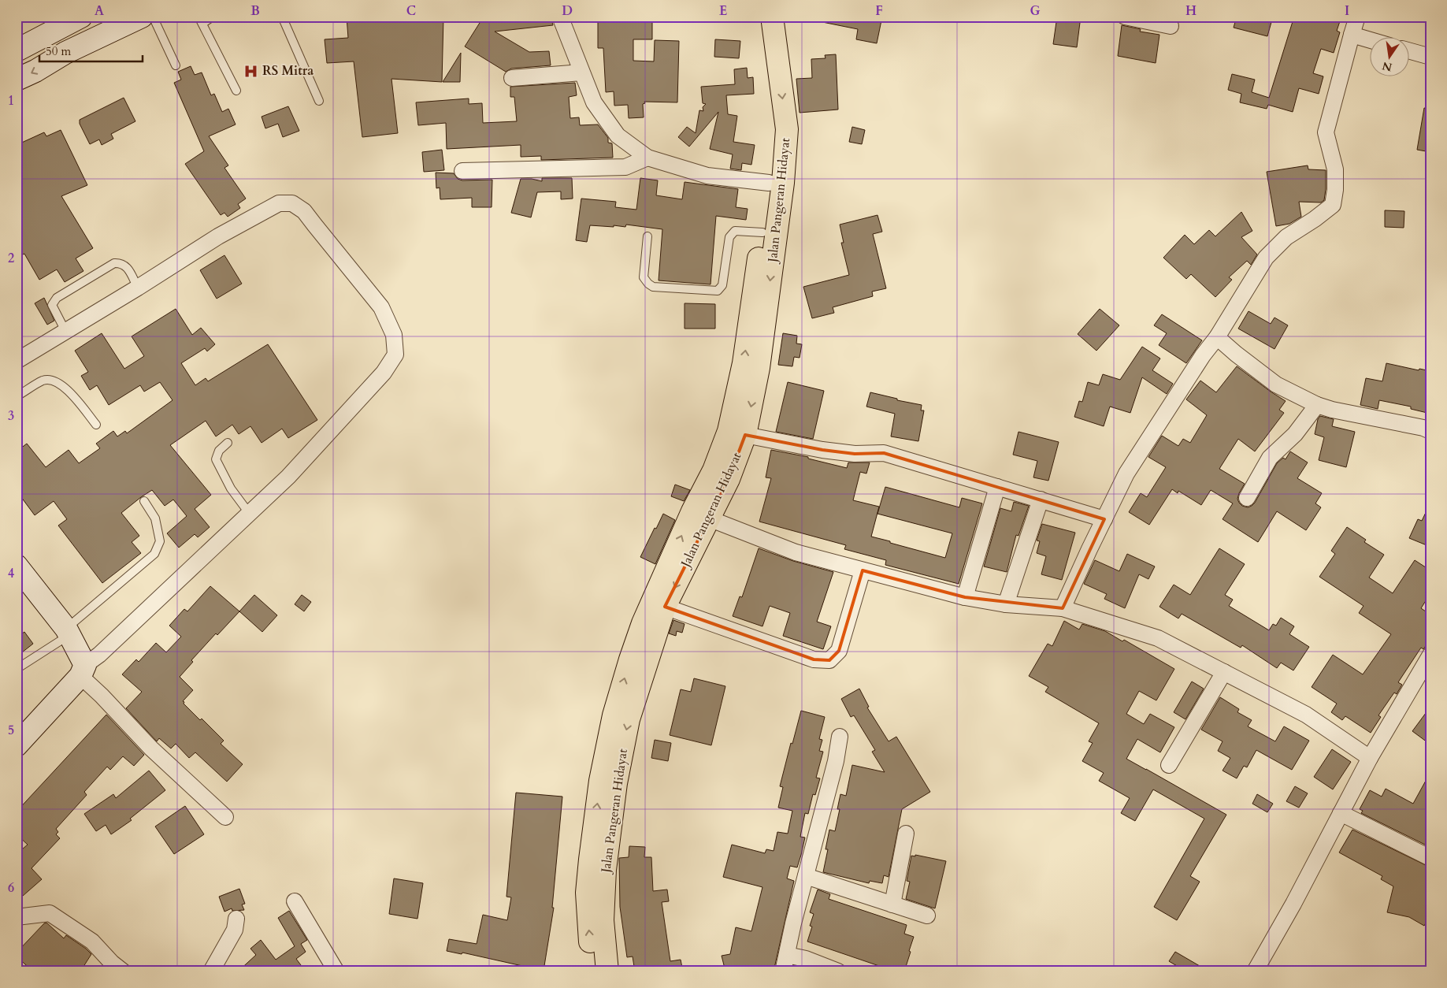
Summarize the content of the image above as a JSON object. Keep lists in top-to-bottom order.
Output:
{
  "streets": {
    "highway": ["Jalan Pangeran Hidayat"]
  },
  "places": {
    "hospital": ["RS Mitra"]
  },
  "scale_bar": "50 m",
  "north": "bottom",
  "grid": {
    "columns": [
      "A",
      "B",
      "C",
      "D",
      "E",
      "F",
      "G",
      "H",
      "I"
    ],
    "rows": [
      "1",
      "2",
      "3",
      "4",
      "5",
      "6"
    ]
  }
}
